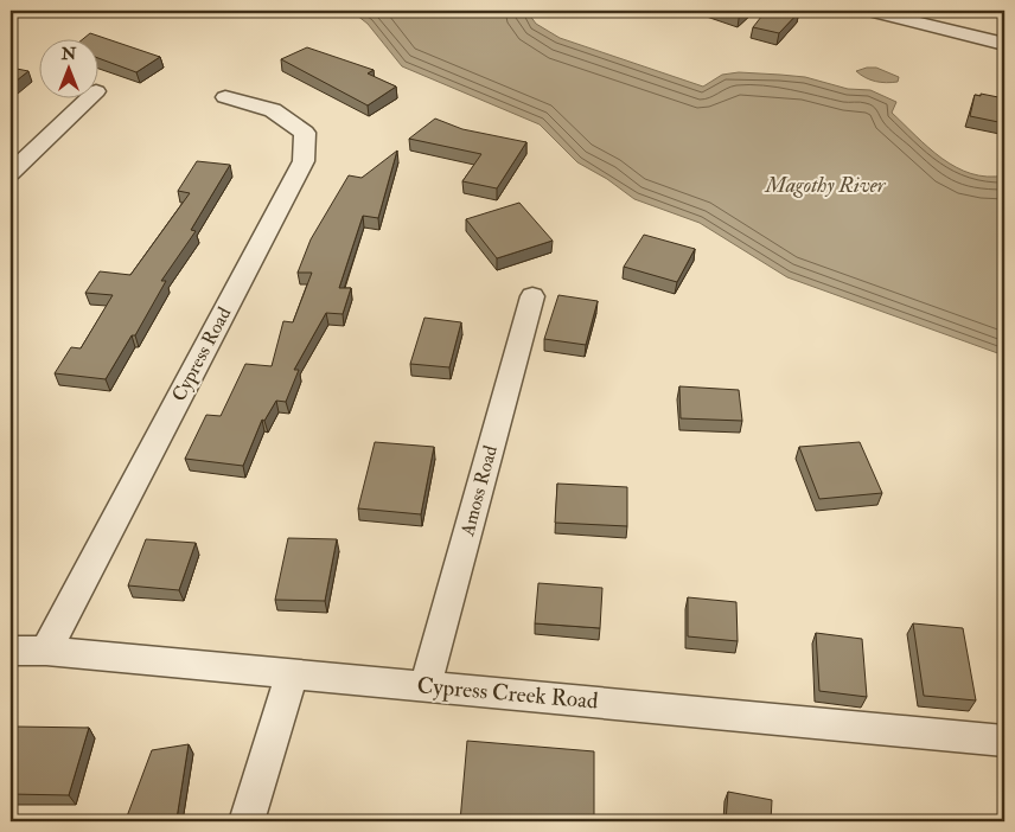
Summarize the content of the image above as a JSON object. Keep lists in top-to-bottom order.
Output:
{
  "streets": {
    "street": ["Cypress Road", "Amoss Road", "Cypress Creek Road"]
  },
  "crossings": [
    ["Cypress Road", "Cypress Creek Road"],
    ["Amoss Road", "Cypress Creek Road"]
  ],
  "water": ["Magothy River"],
  "north": "top"
}
